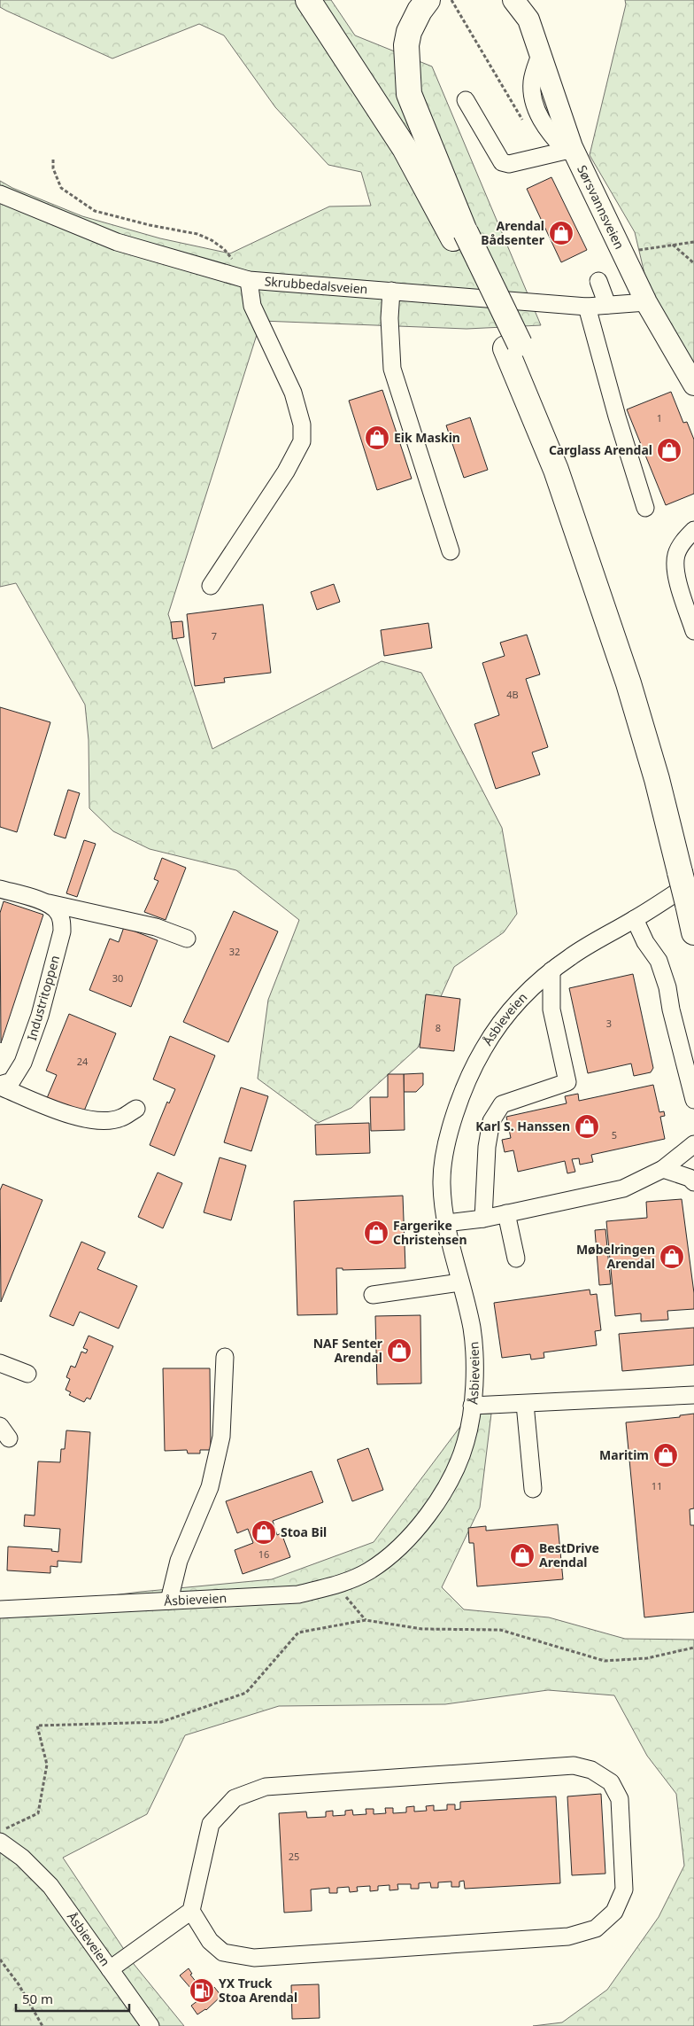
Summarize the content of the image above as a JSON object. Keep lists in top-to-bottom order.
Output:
{
  "streets": {
    "main road": ["Sørsvannsveien"],
    "street": ["Skrubbedalsveien", "Industritoppen", "Åsbieveien"]
  },
  "crossings": [
    ["Sørsvannsveien", "Skrubbedalsveien"]
  ],
  "places": {
    "shop": [
      "Arendal Bådsenter",
      "Eik Maskin",
      "Carglass Arendal",
      "Karl S. Hanssen",
      "Fargerike Christensen",
      "Møbelringen Arendal",
      "NAF Senter Arendal",
      "Maritim",
      "Stoa Bil",
      "BestDrive Arendal"
    ],
    "fuel station": ["YX Truck Stoa Arendal"]
  },
  "house_numbers": [
    "1",
    "7",
    "4B",
    "32",
    "30",
    "3",
    "8",
    "24",
    "5",
    "11",
    "16",
    "25"
  ],
  "scale_bar": "50 m"
}
